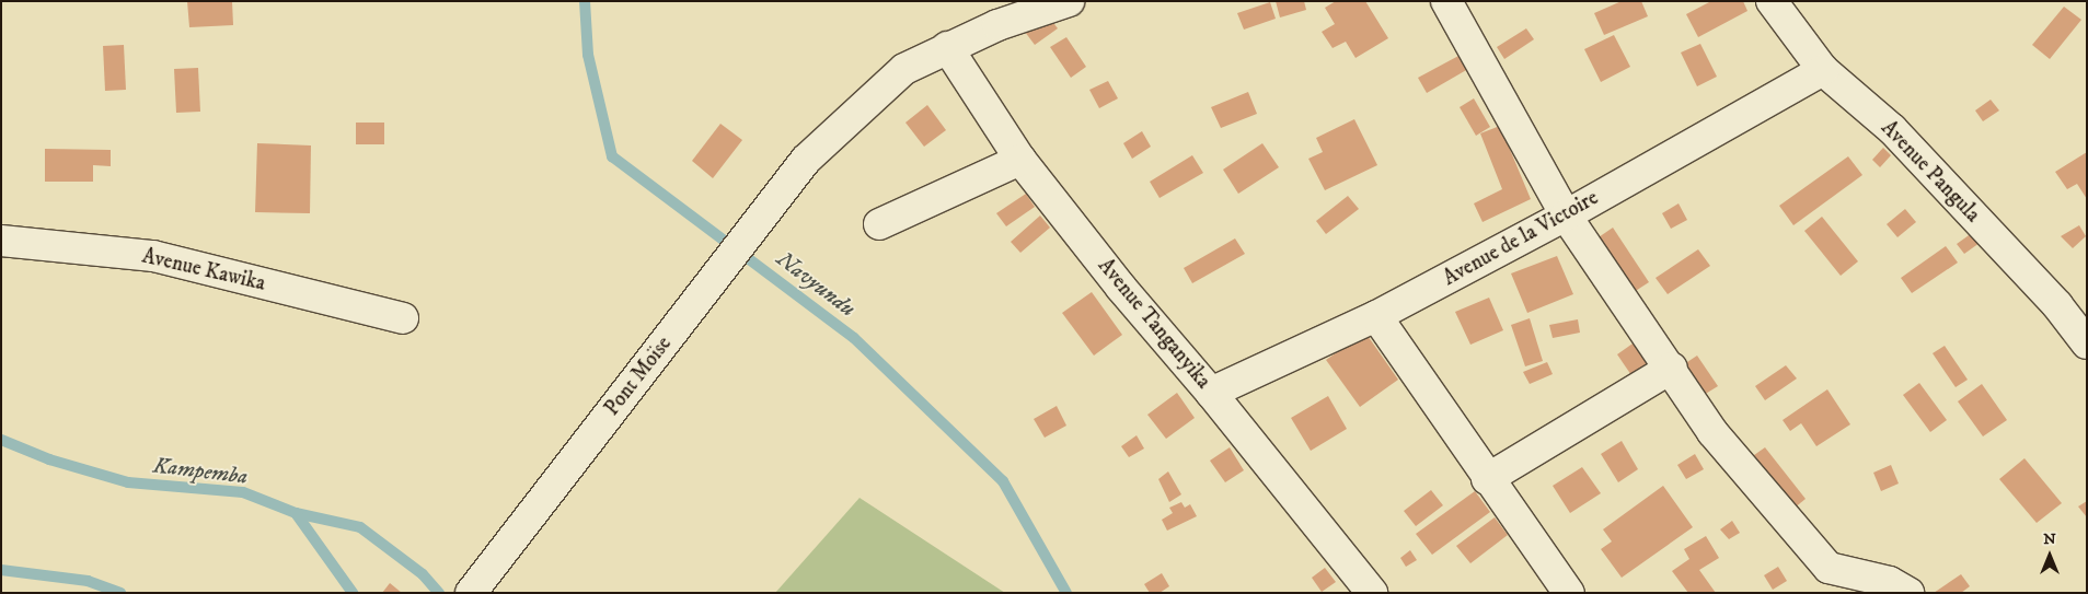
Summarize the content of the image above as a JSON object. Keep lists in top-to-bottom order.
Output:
{
  "streets": {
    "street": [
      "Avenue Pangula",
      "Avenue de la Victoire",
      "Avenue Kawika",
      "Avenue Tanganyika",
      "Pont Moïse"
    ]
  },
  "crossings": [
    ["Avenue Pangula", "Avenue de la Victoire"],
    ["Avenue de la Victoire", "Avenue Tanganyika"],
    ["Avenue Tanganyika", "Pont Moïse"]
  ],
  "water": ["Navyundu", "Kampemba"],
  "north": "top"
}
